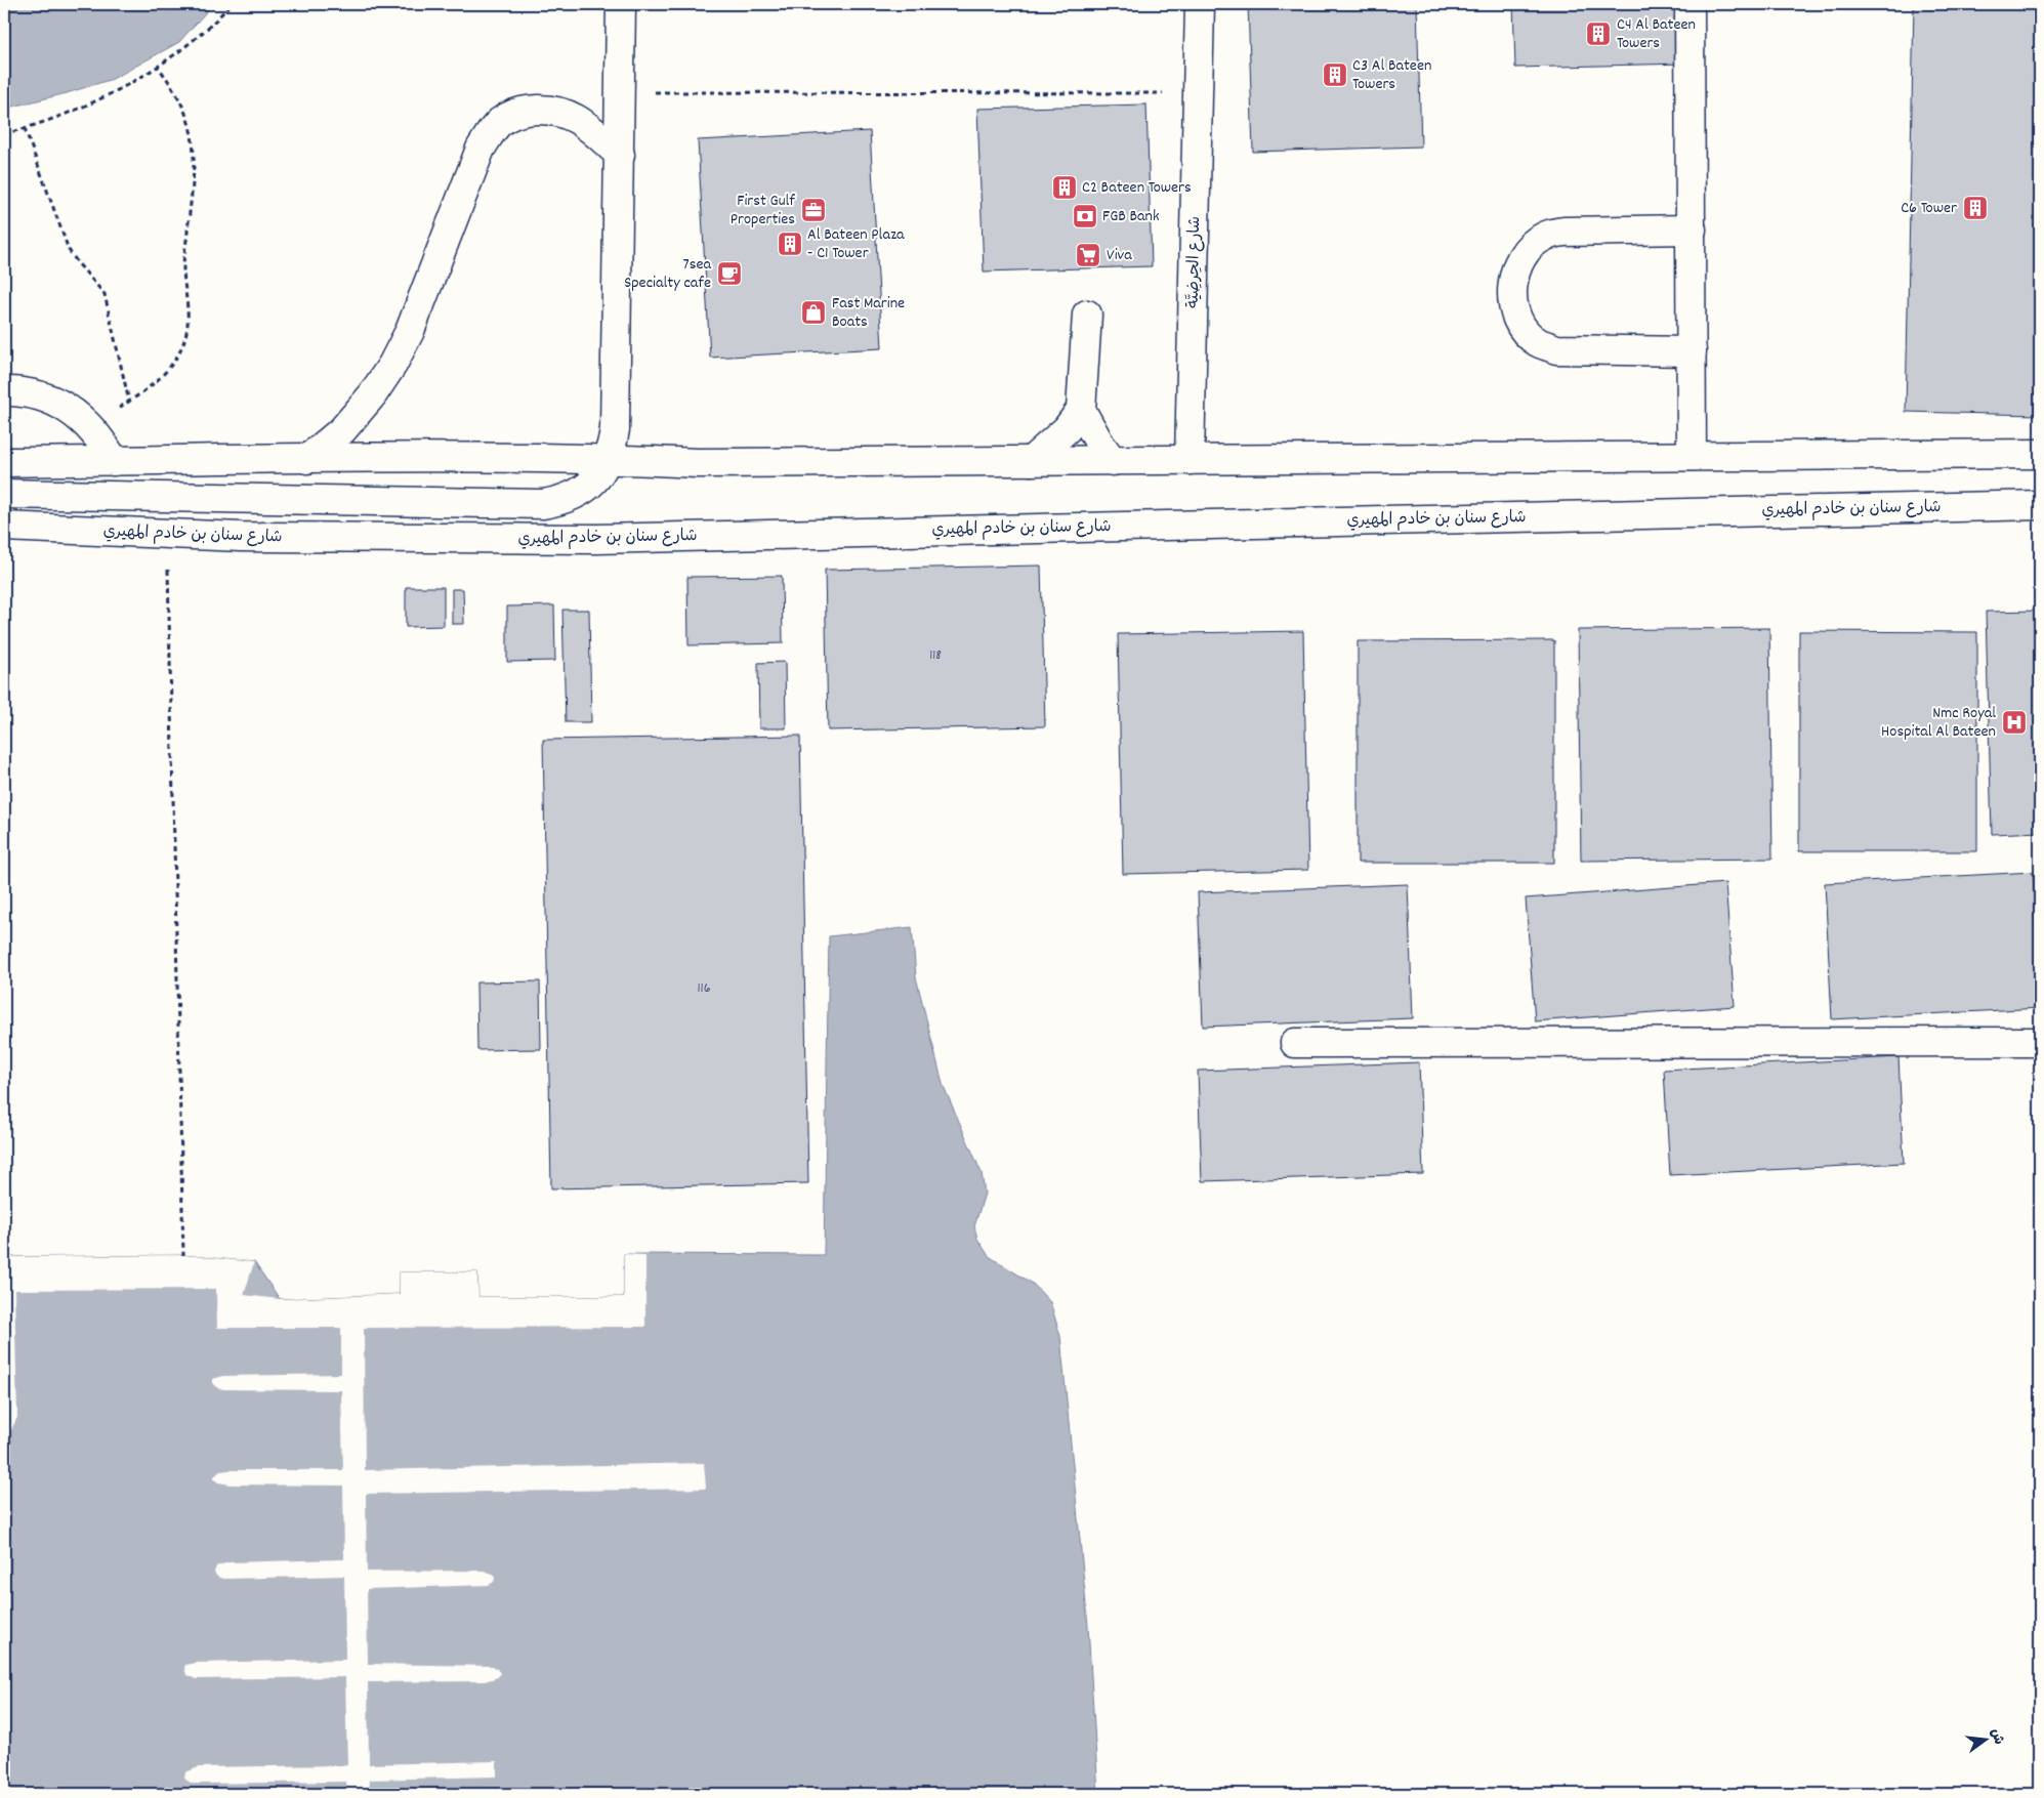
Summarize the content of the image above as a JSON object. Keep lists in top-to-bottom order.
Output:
{
  "streets": {
    "street": ["شارع الحِرضِيَّة", "شارع سنان بن خادم المهيري"]
  },
  "places": {
    "building": [
      "C4 Al Bateen Towers",
      "C3 Al Bateen Towers",
      "C2 Bateen Towers",
      "C6 Tower",
      "Al Bateen Plaza - C1 Tower"
    ],
    "office": ["First Gulf Properties"],
    "bank": ["FGB Bank"],
    "supermarket": ["Viva"],
    "cafe": ["7sea Specialty cafe"],
    "shop": ["Fast Marine Boats"],
    "hospital": ["Nmc Royal Hospital Al Bateen"]
  },
  "house_numbers": ["118", "116"],
  "north": "right"
}
